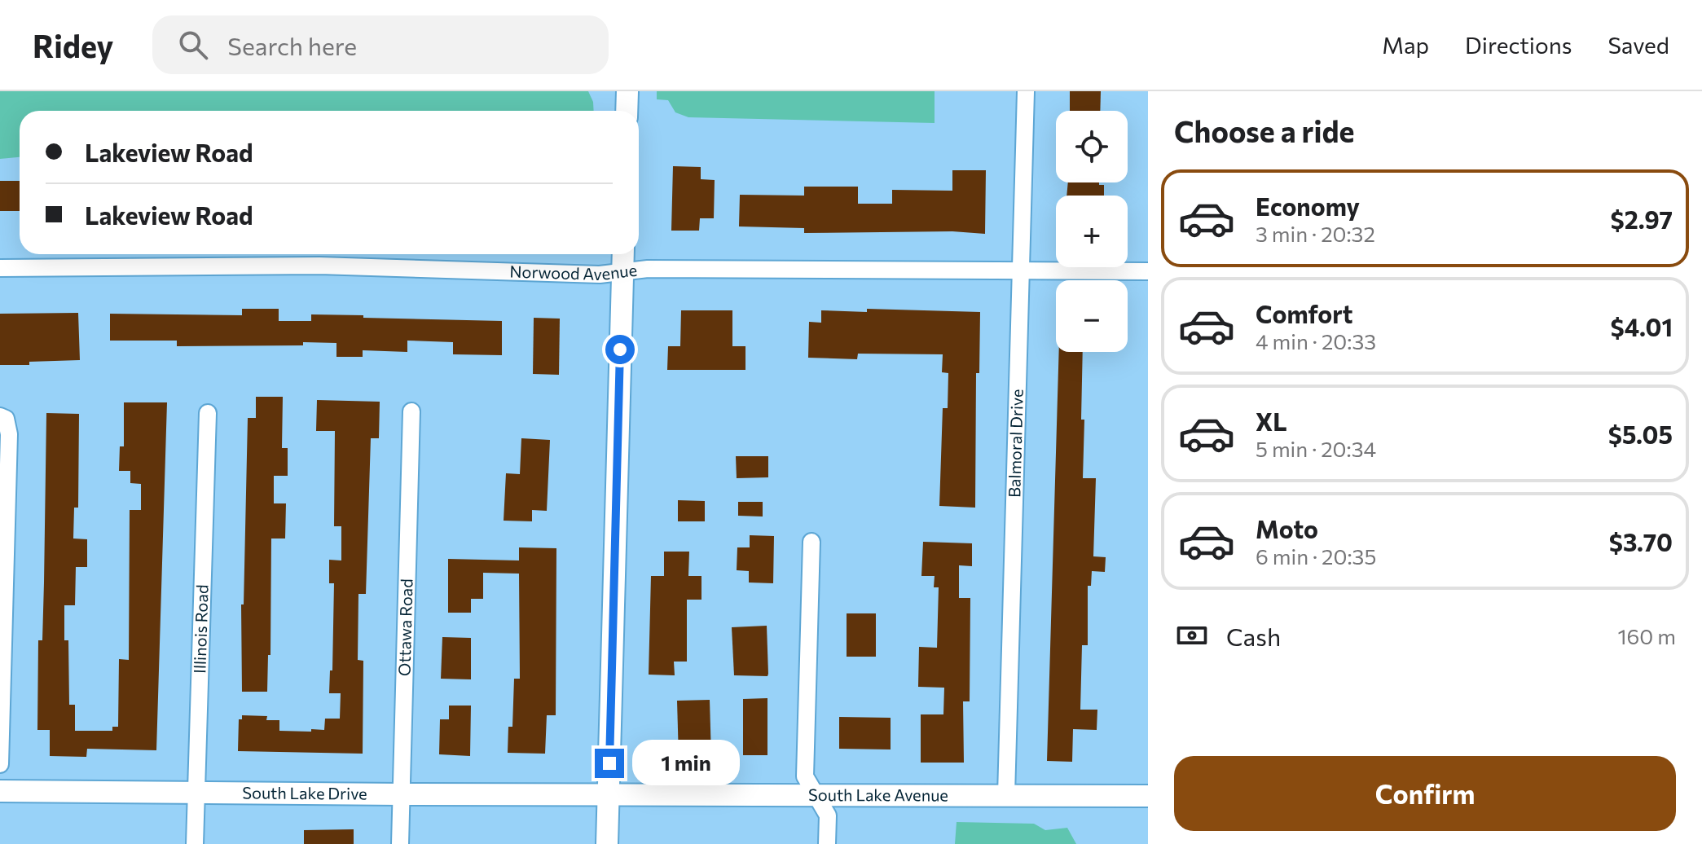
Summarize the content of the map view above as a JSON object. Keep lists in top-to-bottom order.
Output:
{
  "streets": {
    "street": [
      "Norwood Avenue",
      "Balmoral Drive",
      "Illinois Road",
      "Ottawa Road",
      "South Lake Drive",
      "South Lake Avenue"
    ]
  },
  "crossings": [
    ["Norwood Avenue", "Balmoral Drive"],
    ["Balmoral Drive", "South Lake Avenue"],
    ["Illinois Road", "South Lake Drive"],
    ["Ottawa Road", "South Lake Drive"],
    ["South Lake Drive", "South Lake Avenue"]
  ],
  "page": {
    "header": "Ridey",
    "search": "Search here",
    "nav": ["Map", "Directions", "Saved"],
    "heading": "Choose a ride",
    "map_buttons": ["+", "−"],
    "banner": ["Lakeview Road", "Lakeview Road"],
    "list": [
      {
        "name": "Economy",
        "note": "3 min · 20:32",
        "value": "$2.97"
      },
      {
        "name": "Comfort",
        "note": "4 min · 20:33",
        "value": "$4.01"
      },
      {
        "name": "XL",
        "note": "5 min · 20:34",
        "value": "$5.05"
      },
      {
        "name": "Moto",
        "note": "6 min · 20:35",
        "value": "$3.70"
      }
    ],
    "pay": ["Cash", "160 m"],
    "bubble": "1 min",
    "buttons": "Confirm"
  }
}
